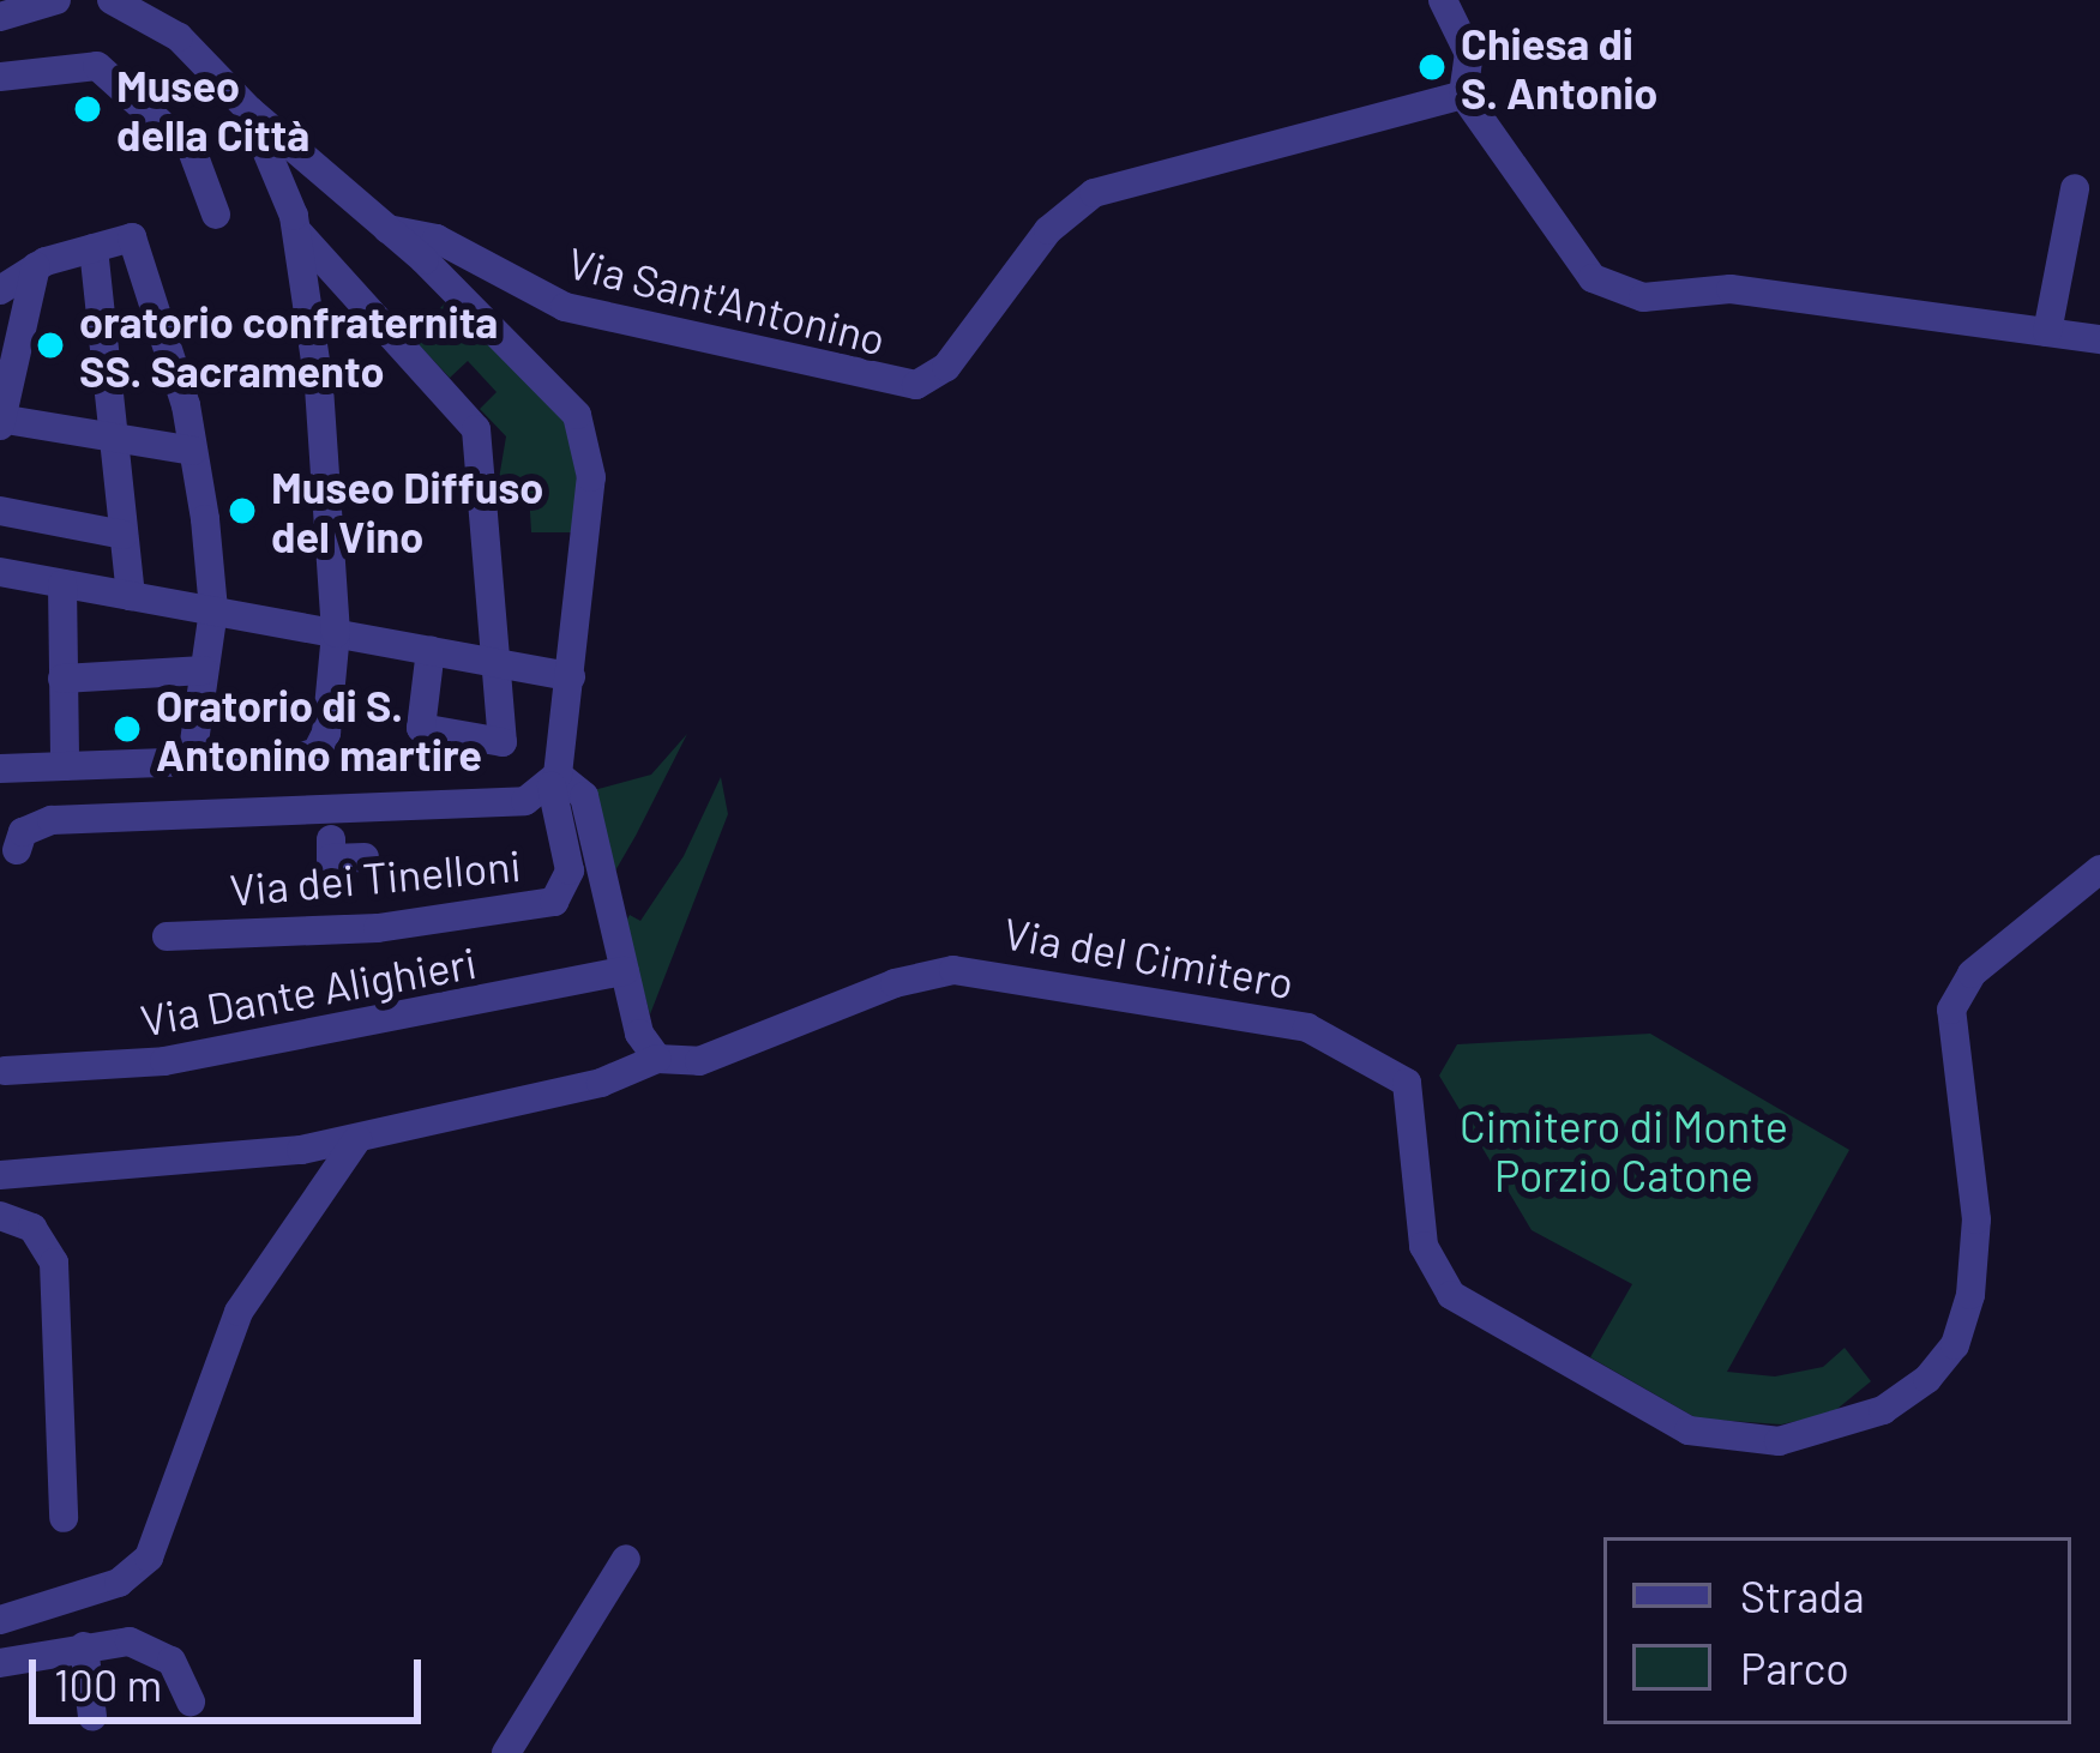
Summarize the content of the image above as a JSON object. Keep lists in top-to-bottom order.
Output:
{
  "streets": {
    "street": [
      "Via Sant'Antonino",
      "Via dei Tinelloni",
      "Via del Cimitero",
      "Via Dante Alighieri"
    ]
  },
  "parks": ["Cimitero di Monte Porzio Catone"],
  "places": [
    "Chiesa di S. Antonio",
    "Museo della Città",
    "oratorio confraternita SS. Sacramento",
    "Museo Diffuso del Vino",
    "Oratorio di S. Antonino martire"
  ],
  "legend": ["Strada", "Parco"],
  "scale_bar": "100 m"
}
